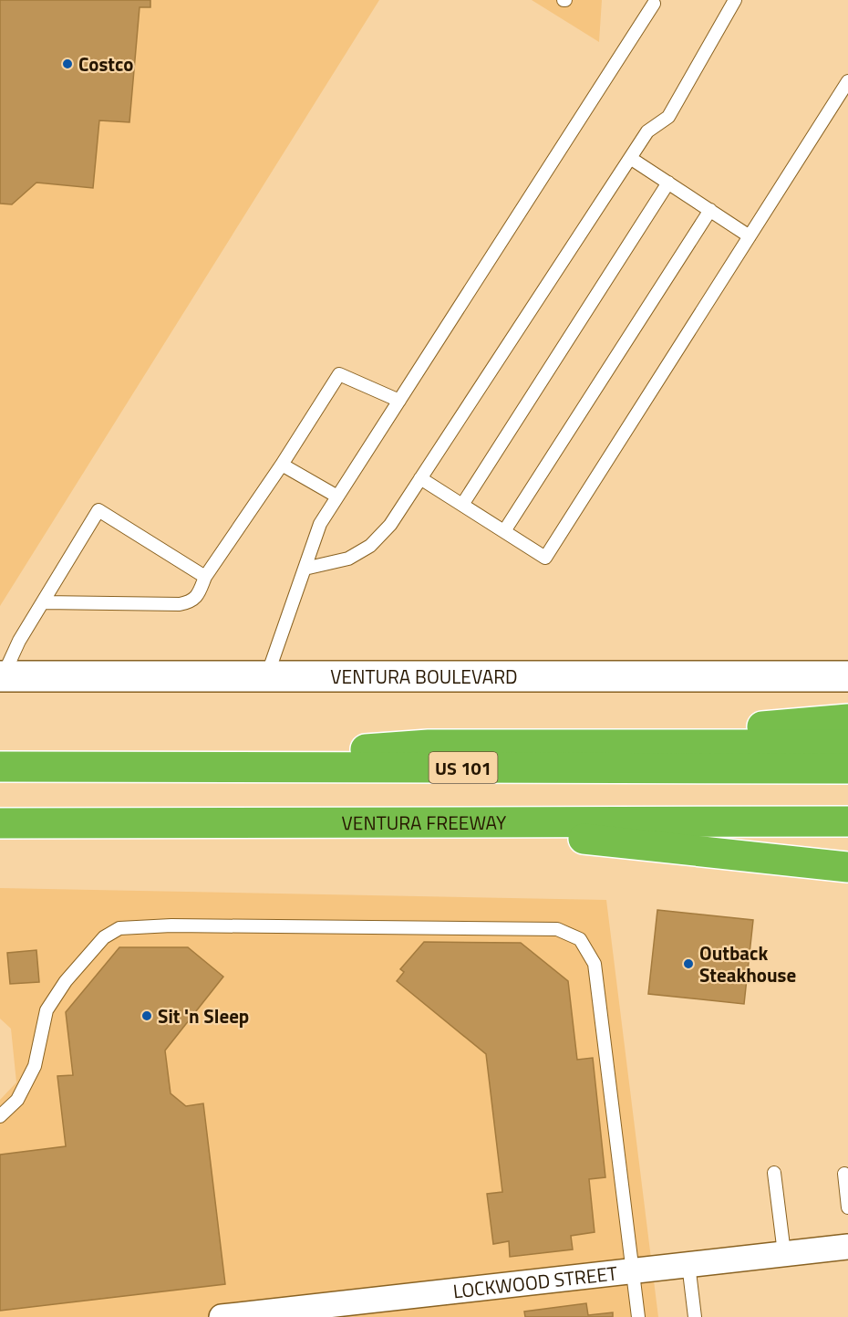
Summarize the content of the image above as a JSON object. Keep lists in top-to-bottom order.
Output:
{
  "streets": {
    "highway": ["US 101", "VENTURA FREEWAY"],
    "street": ["VENTURA BOULEVARD", "LOCKWOOD STREET"]
  },
  "places": ["Costco", "Outback Steakhouse", "Sit 'n Sleep"]
}
